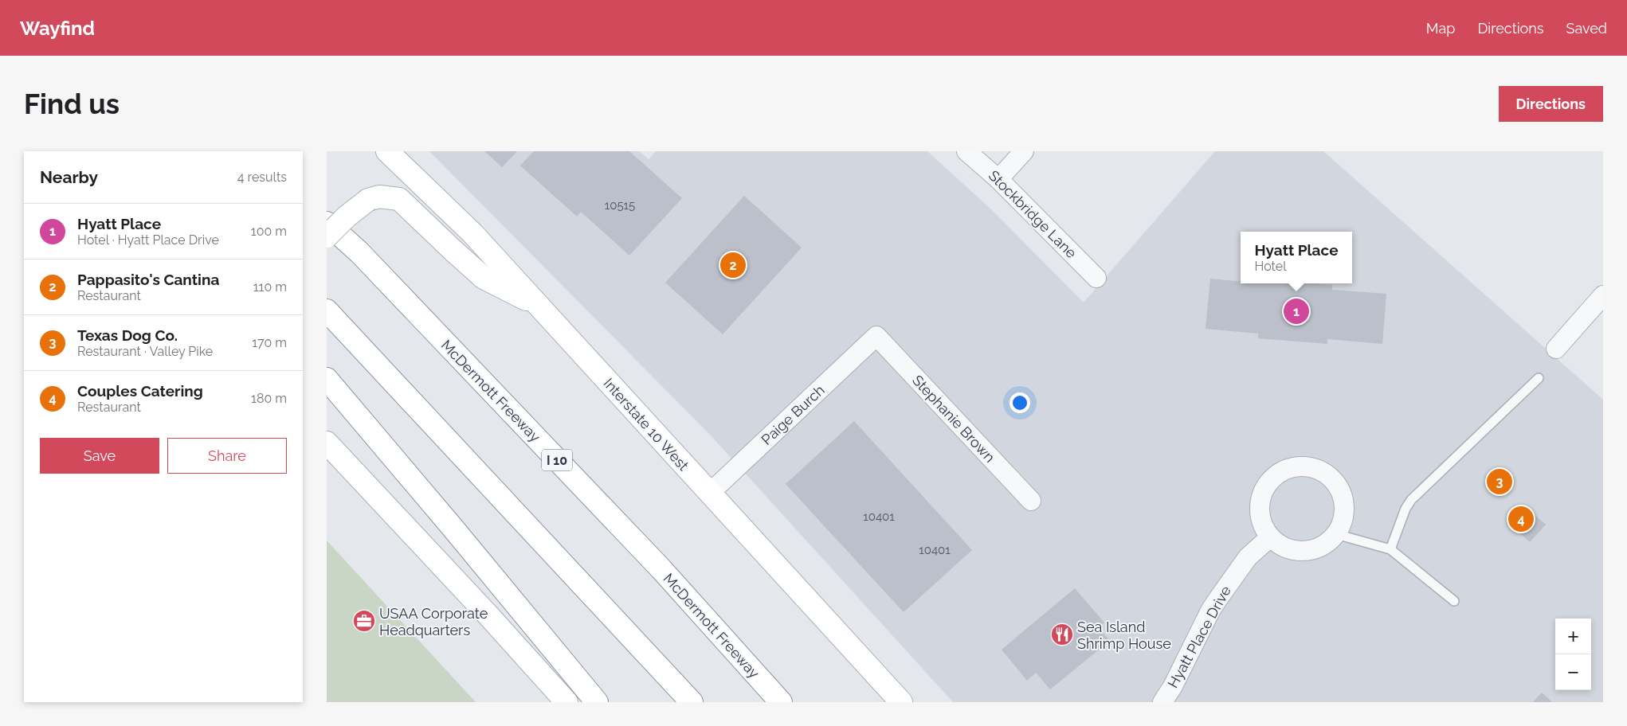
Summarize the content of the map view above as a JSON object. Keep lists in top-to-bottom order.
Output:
{
  "streets": {
    "main road": ["McDermott Freeway", "Interstate 10 West", "I 10"],
    "street": [
      "Stockbridge Lane",
      "Paige Burch",
      "Stephanie Brown",
      "Hyatt Place Drive"
    ]
  },
  "crossings": [
    ["Paige Burch", "Stephanie Brown"],
    ["Paige Burch", "Interstate 10 West"]
  ],
  "places": {
    "office": ["USAA Corporate Headquarters"],
    "restaurant": ["Sea Island Shrimp House"]
  },
  "house_numbers": ["10515", "10401", "10401"],
  "page": {
    "header": "Wayfind",
    "nav": ["Map", "Directions", "Saved"],
    "buttons": [
      "Directions",
      ["Save", "Share"]
    ],
    "title": "Find us",
    "heading": ["Nearby", "4 results"],
    "list": [
      {
        "mark": "1",
        "name": "Hyatt Place",
        "note": "Hotel · Hyatt Place Drive",
        "value": "100 m"
      },
      {
        "mark": "2",
        "name": "Pappasito's Cantina",
        "note": "Restaurant",
        "value": "110 m"
      },
      {
        "mark": "3",
        "name": "Texas Dog Co.",
        "note": "Restaurant · Valley Pike",
        "value": "170 m"
      },
      {
        "mark": "4",
        "name": "Couples Catering",
        "note": "Restaurant",
        "value": "180 m"
      }
    ],
    "popup": ["Hyatt Place", "Hotel"],
    "pins": [
      "2",
      "1",
      "3",
      "4"
    ],
    "map_buttons": ["+", "−"]
  }
}
